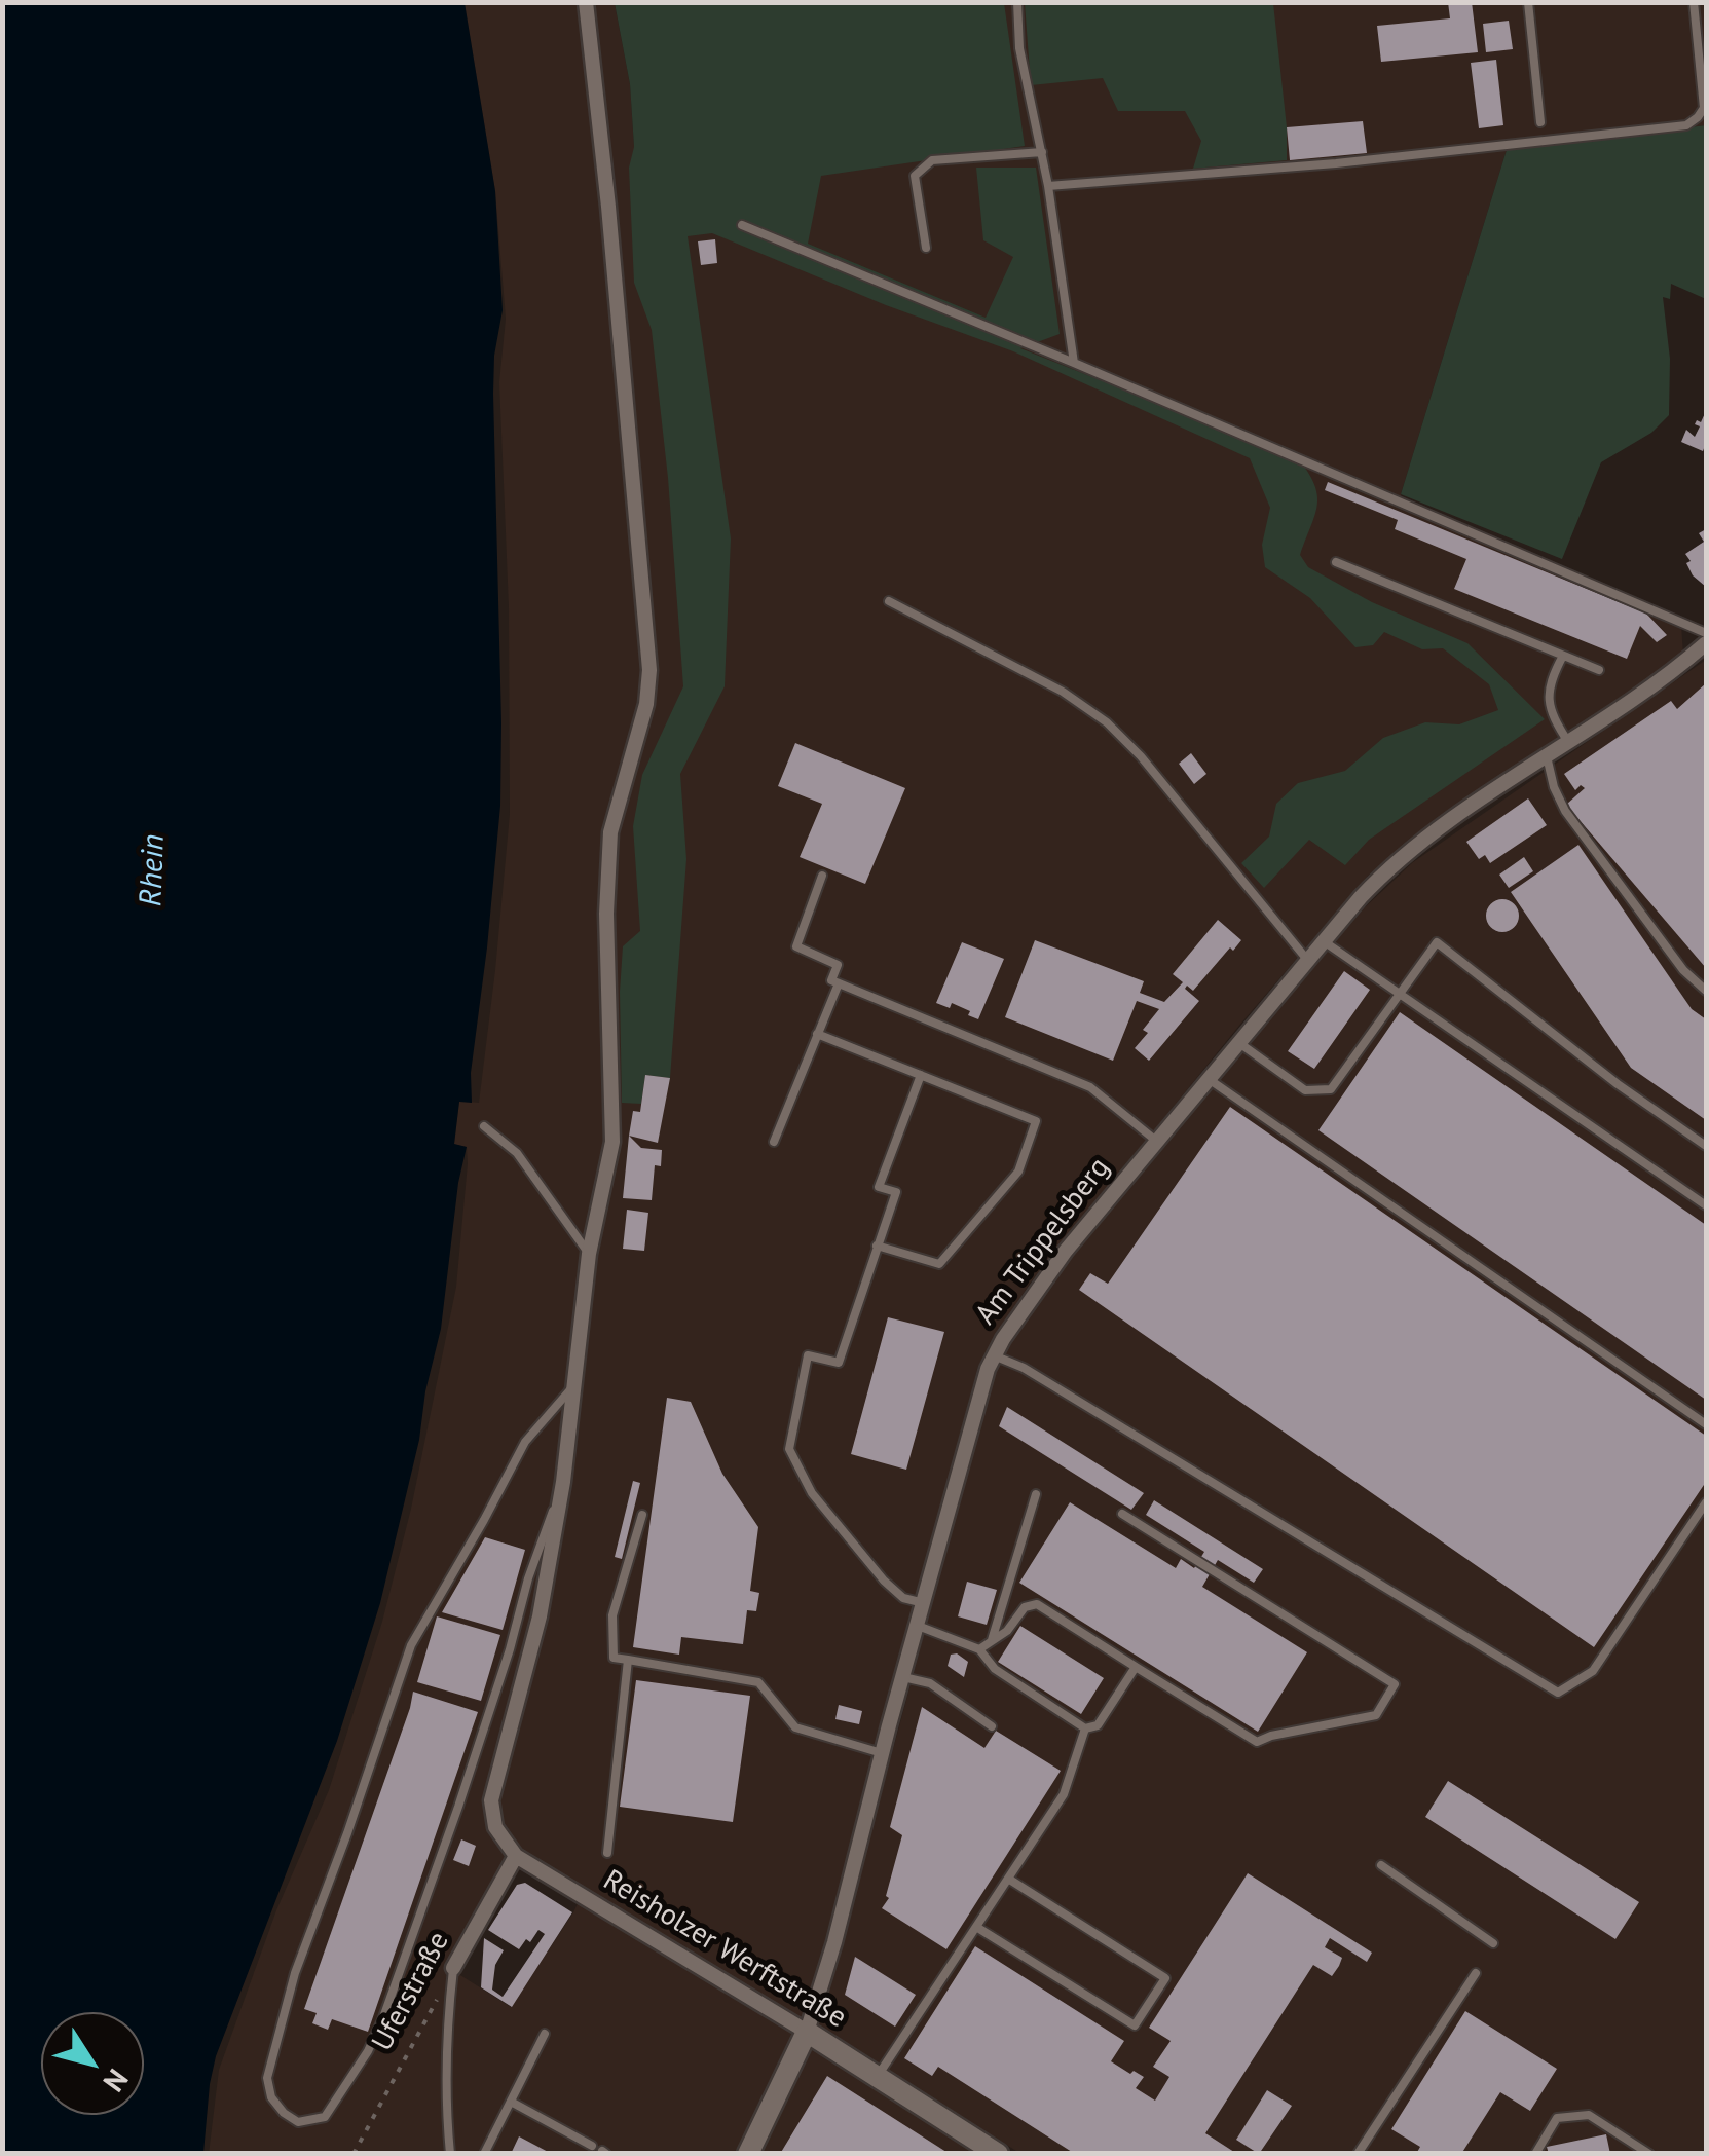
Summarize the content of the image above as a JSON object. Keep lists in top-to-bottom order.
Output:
{
  "streets": {
    "street": ["Am Trippelsberg", "Reisholzer Werftstraße", "Uferstraße"]
  },
  "crossings": [
    ["Am Trippelsberg", "Reisholzer Werftstraße"],
    ["Reisholzer Werftstraße", "Uferstraße"]
  ],
  "water": ["Rhein"],
  "north": "bottom right"
}
